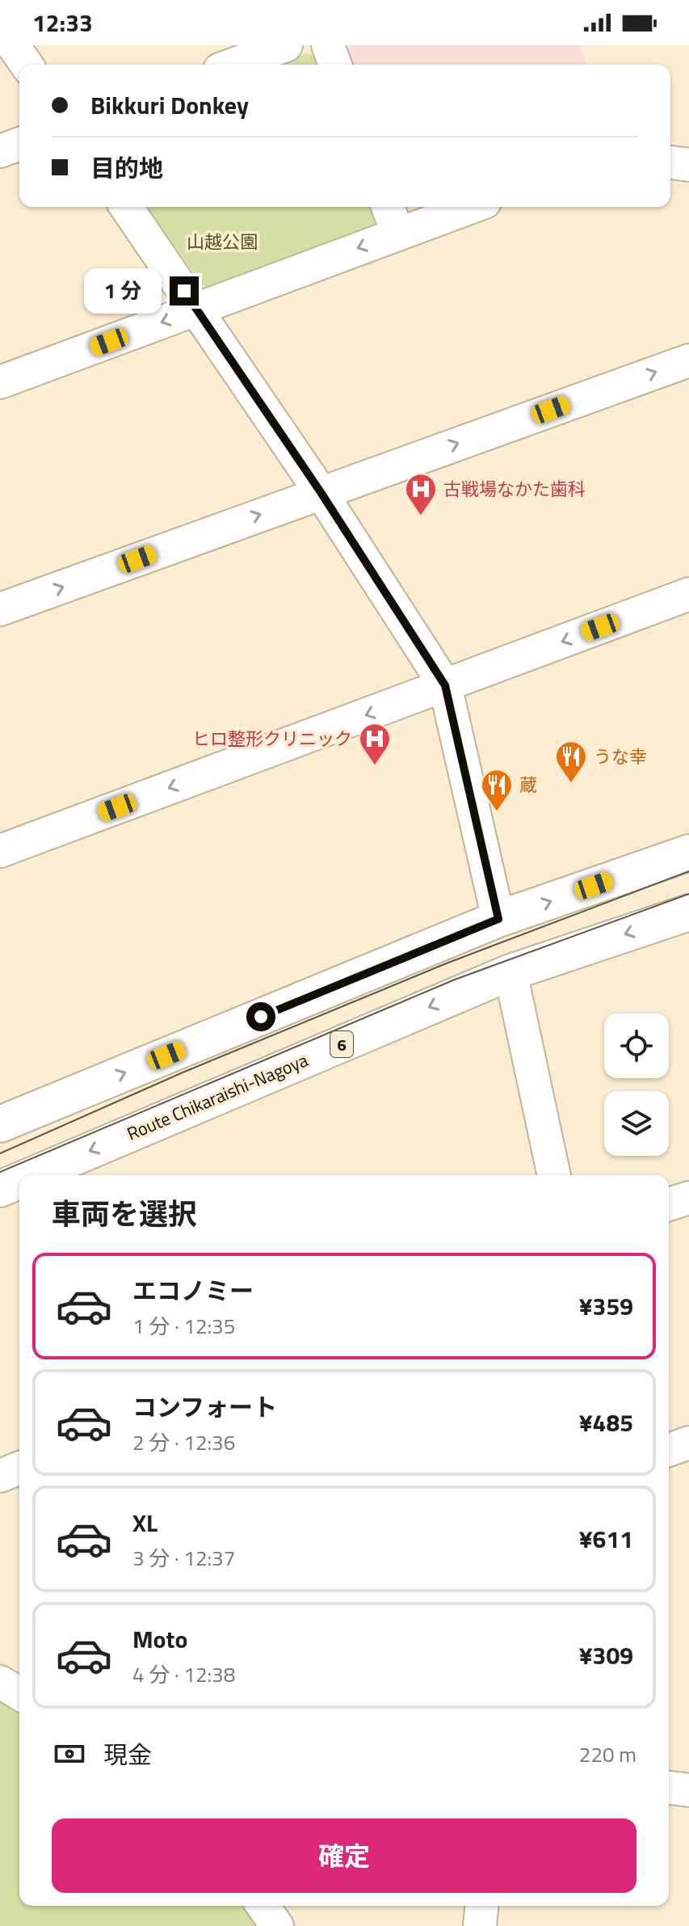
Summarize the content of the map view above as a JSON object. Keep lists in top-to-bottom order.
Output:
{
  "streets": {
    "main road": ["6", "Route Chikaraishi-Nagoya"]
  },
  "parks": ["山越公園"],
  "places": {
    "hospital": ["古戦場なかた歯科", "ヒロ整形クリニック"],
    "restaurant": ["うな幸", "蔵"]
  },
  "page": {
    "status": "12:33",
    "banner": ["Bikkuri Donkey", "目的地"],
    "bubble": "1 分",
    "heading": "車両を選択",
    "list": [
      {
        "name": "エコノミー",
        "note": "1 分 · 12:35",
        "value": "¥359"
      },
      {
        "name": "コンフォート",
        "note": "2 分 · 12:36",
        "value": "¥485"
      },
      {
        "name": "XL",
        "note": "3 分 · 12:37",
        "value": "¥611"
      },
      {
        "name": "Moto",
        "note": "4 分 · 12:38",
        "value": "¥309"
      }
    ],
    "pay": ["現金", "220 m"],
    "buttons": "確定"
  }
}
